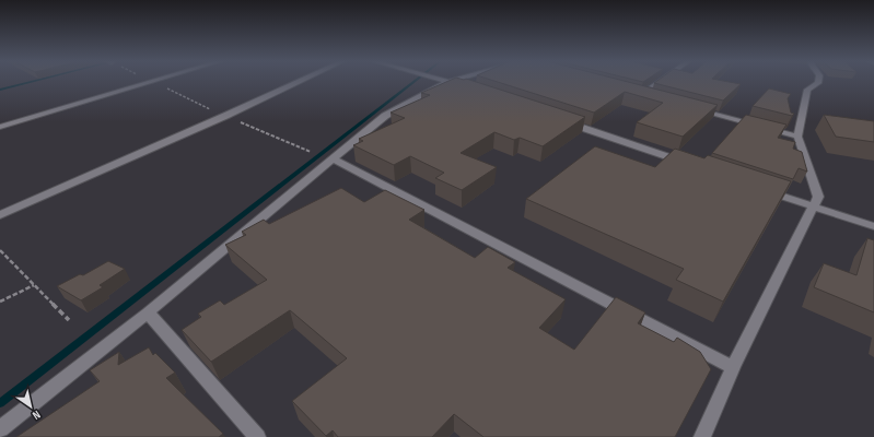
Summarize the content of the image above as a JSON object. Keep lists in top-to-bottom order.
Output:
{
  "north": "bottom right"
}
